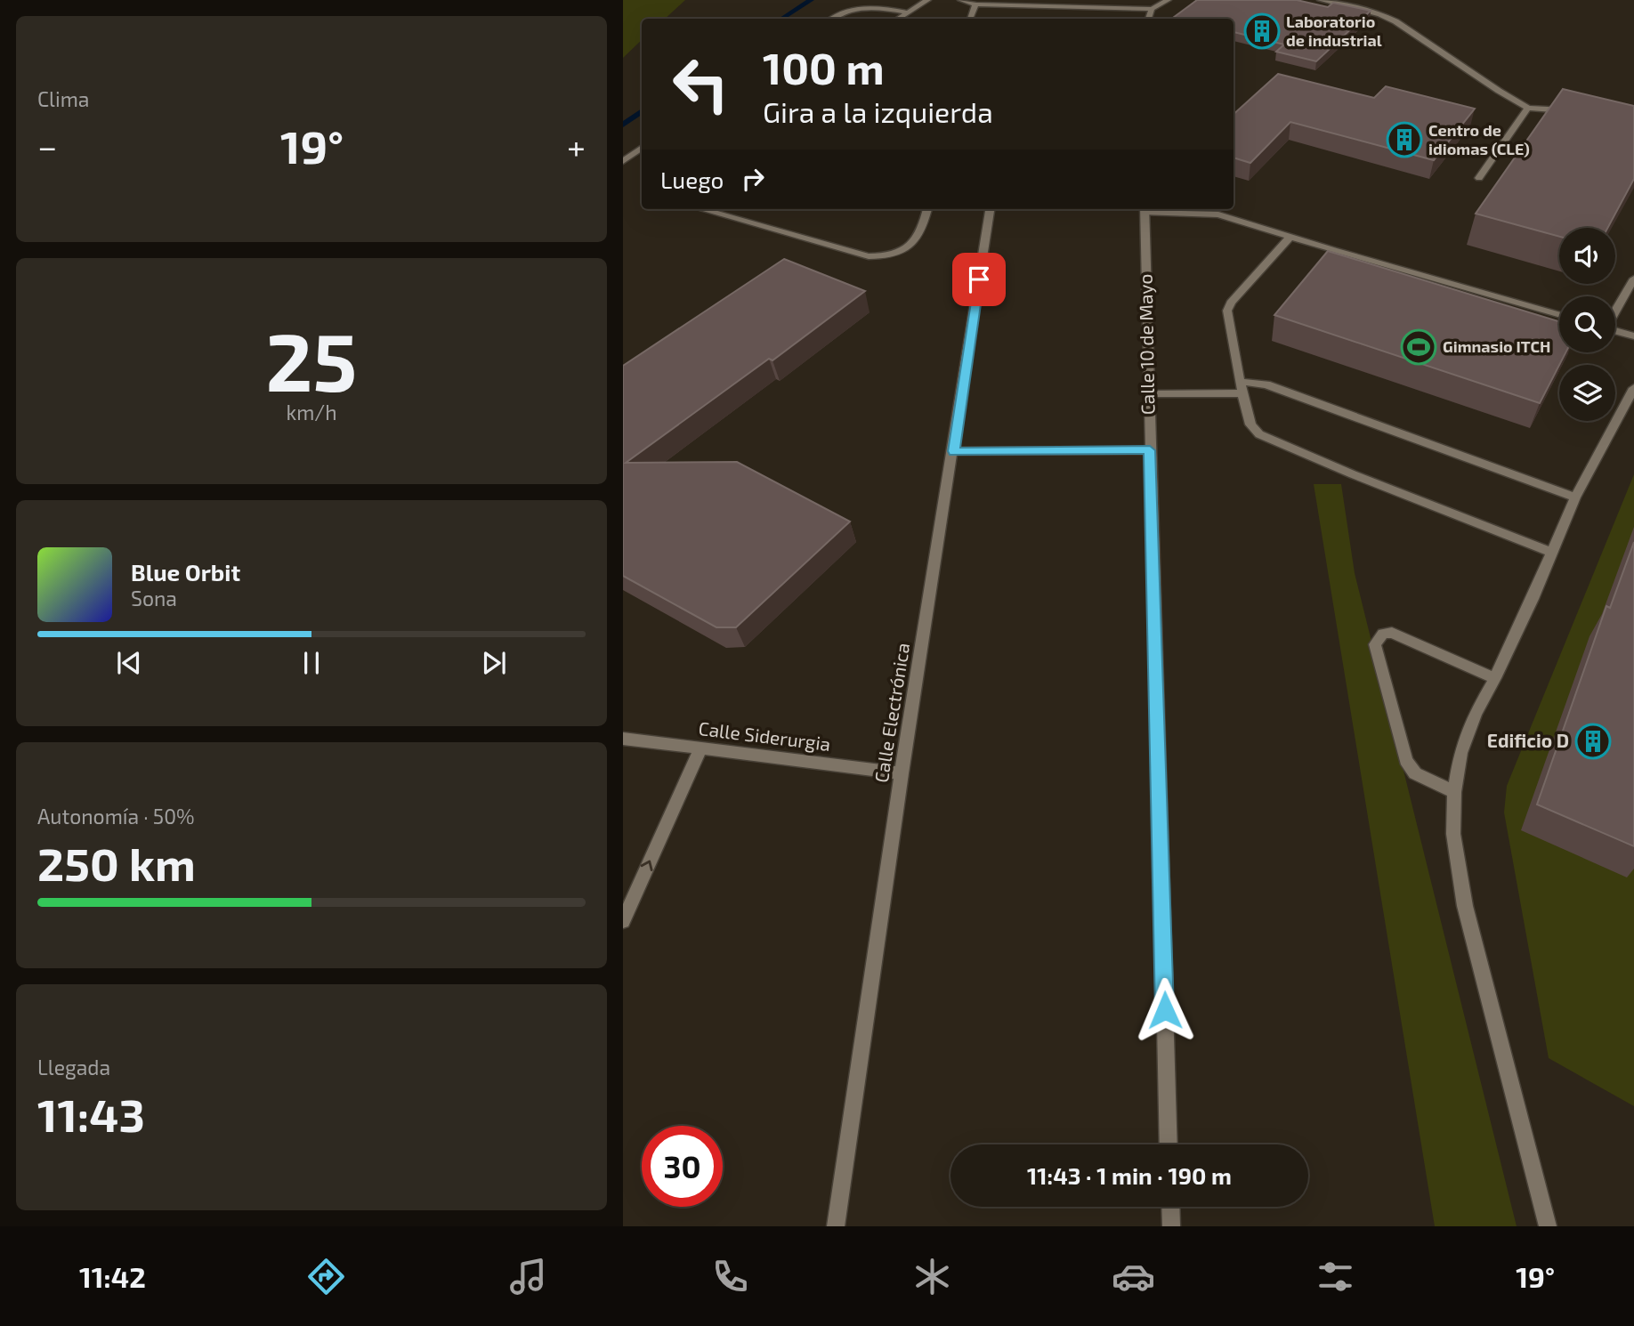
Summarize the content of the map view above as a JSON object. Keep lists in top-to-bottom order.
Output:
{
  "streets": {
    "street": ["Calle 10 de Mayo", "Calle Electrónica", "Calle Siderurgia"]
  },
  "crossings": [
    ["Calle Electrónica", "Calle Siderurgia"]
  ],
  "places": {
    "building": ["Laboratorio de industrial", "Centro de idiomas (CLE)", "Edificio D"],
    "sports": ["Gimnasio ITCH"]
  },
  "page": {
    "tile": [
      "Clima",
      ["25", "km/h"],
      ["Autonomía · 50%", "250 km"],
      ["Llegada", "11:43"]
    ],
    "turn": ["100 m", "Gira a la izquierda"],
    "heat": ["−", "19°", "+"],
    "then": "Luego",
    "song": ["Blue Orbit", "Sona"],
    "limit": "30",
    "trip": "11:43 · 1 min · 190 m",
    "tabs": ["11:42", "19°"]
  }
}
